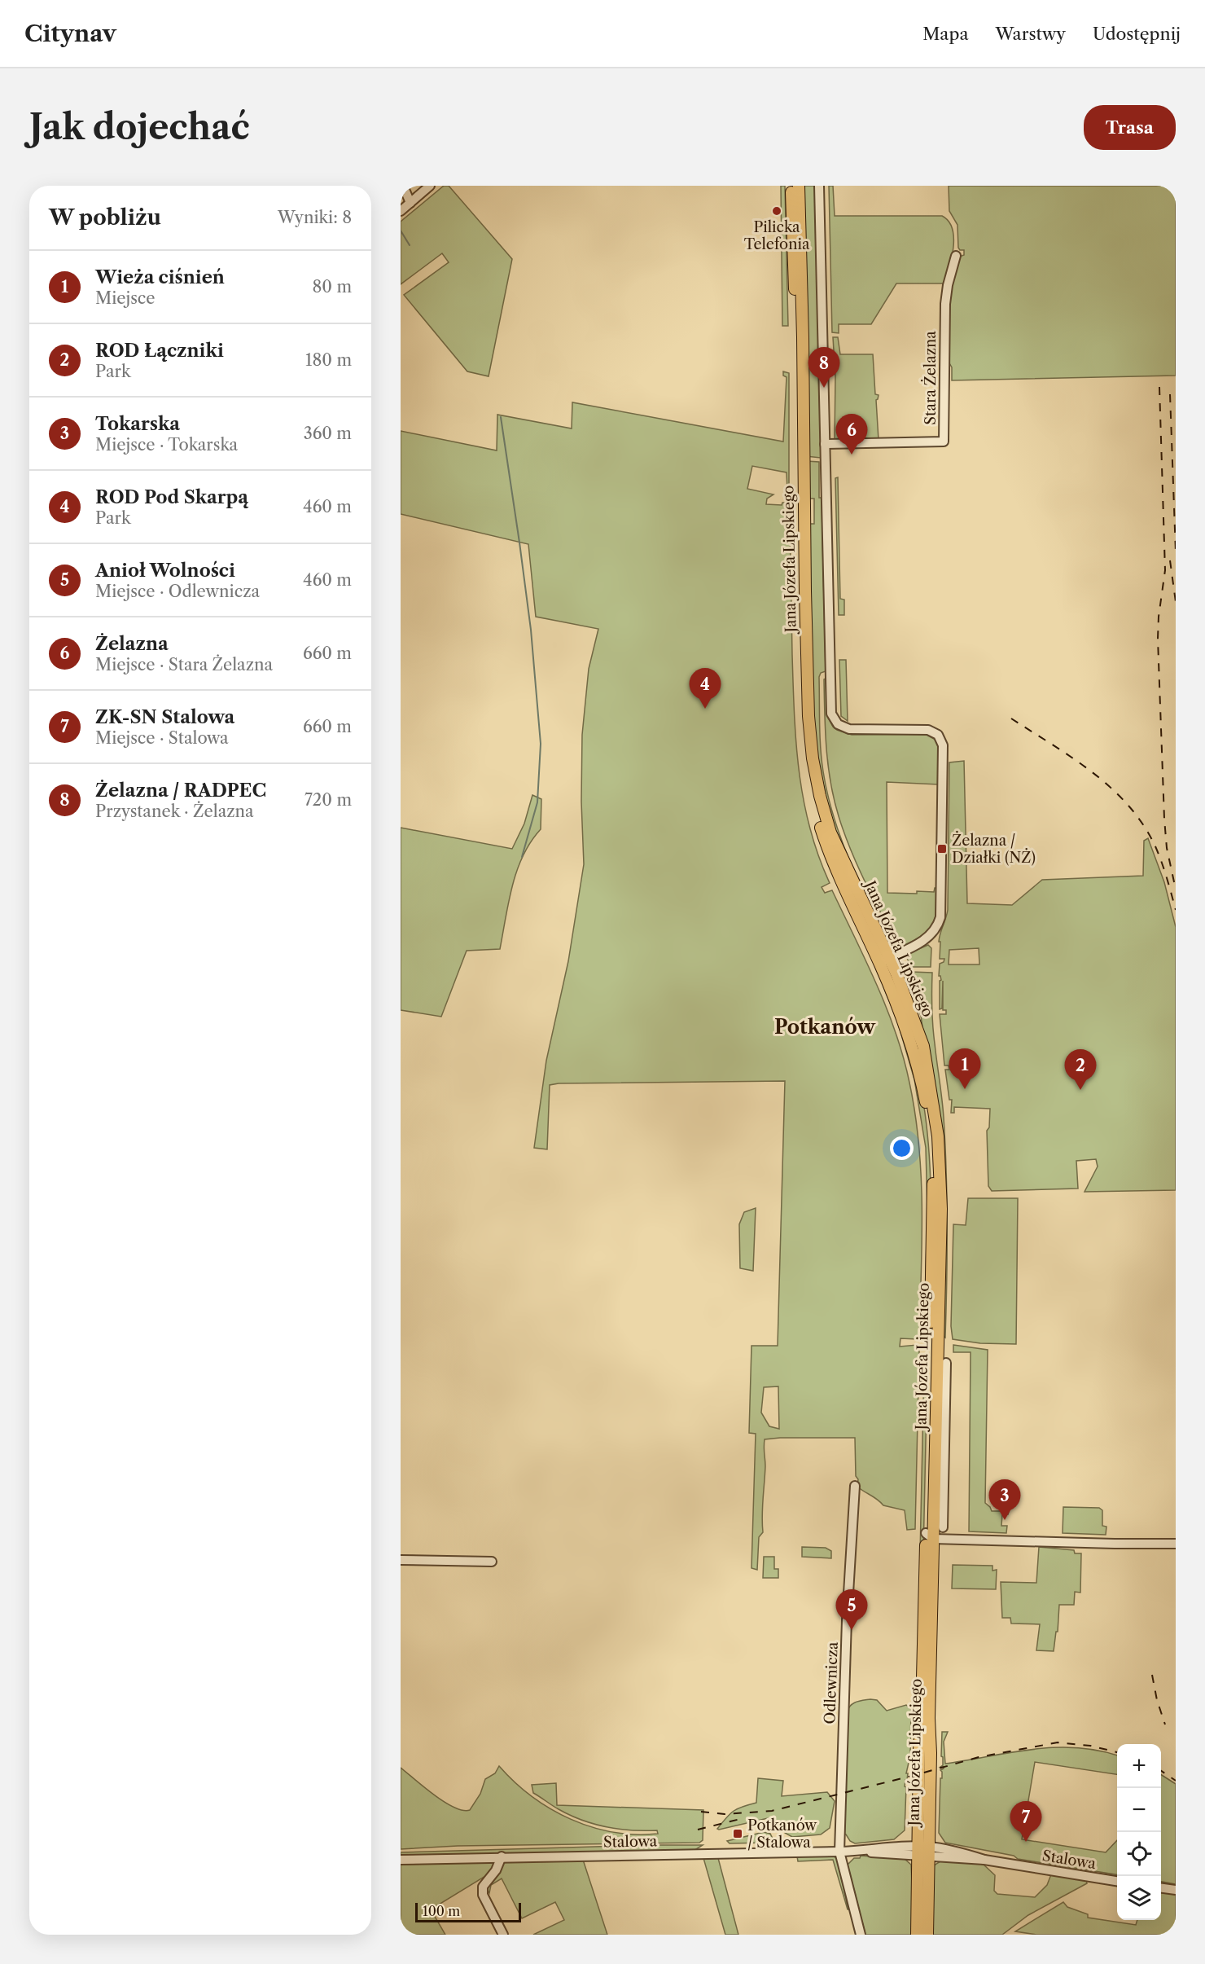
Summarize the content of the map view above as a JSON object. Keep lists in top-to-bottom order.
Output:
{
  "streets": {
    "main road": ["Jana Józefa Lipskiego"],
    "street": ["Stara Żelazna", "Odlewnicza", "Stalowa"]
  },
  "crossings": [
    ["Jana Józefa Lipskiego", "Stalowa"],
    ["Odlewnicza", "Stalowa"]
  ],
  "districts": ["Potkanów"],
  "places": {
    "other": ["Pilicka Telefonia"],
    "transit": ["Żelazna / Działki (NŻ)", "Potkanów / Stalowa"]
  },
  "scale_bar": "100 m",
  "page": {
    "header": "Citynav",
    "nav": ["Mapa", "Warstwy", "Udostępnij"],
    "buttons": "Trasa",
    "title": "Jak dojechać",
    "heading": ["W pobliżu", "Wyniki: 8"],
    "list": [
      {
        "mark": "1",
        "name": "Wieża ciśnień",
        "note": "Miejsce",
        "value": "80 m"
      },
      {
        "mark": "2",
        "name": "ROD Łączniki",
        "note": "Park",
        "value": "180 m"
      },
      {
        "mark": "3",
        "name": "Tokarska",
        "note": "Miejsce · Tokarska",
        "value": "360 m"
      },
      {
        "mark": "4",
        "name": "ROD Pod Skarpą",
        "note": "Park",
        "value": "460 m"
      },
      {
        "mark": "5",
        "name": "Anioł Wolności",
        "note": "Miejsce · Odlewnicza",
        "value": "460 m"
      },
      {
        "mark": "6",
        "name": "Żelazna",
        "note": "Miejsce · Stara Żelazna",
        "value": "660 m"
      },
      {
        "mark": "7",
        "name": "ZK-SN Stalowa",
        "note": "Miejsce · Stalowa",
        "value": "660 m"
      },
      {
        "mark": "8",
        "name": "Żelazna / RADPEC",
        "note": "Przystanek · Żelazna",
        "value": "720 m"
      }
    ],
    "pins": [
      "8",
      "6",
      "4",
      "1",
      "2",
      "3",
      "5",
      "7"
    ],
    "map_buttons": ["+", "−"],
    "scale": "100 m"
  }
}
